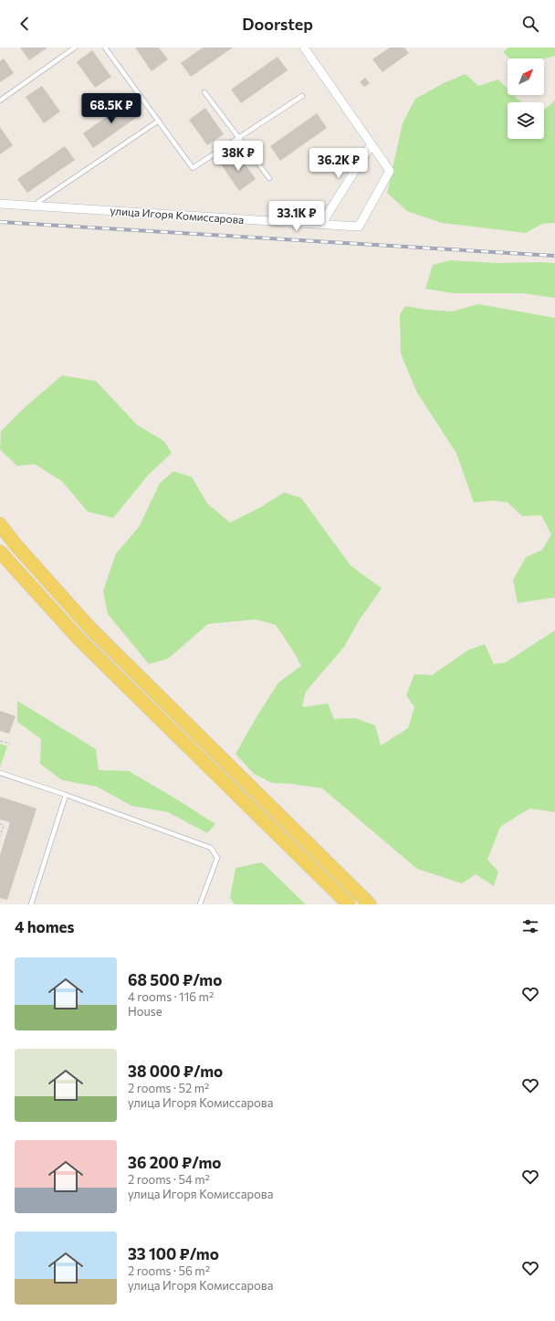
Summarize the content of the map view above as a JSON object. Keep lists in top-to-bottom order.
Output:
{
  "streets": {
    "street": ["улица Игоря Комиссарова"]
  },
  "north": "top right",
  "page": {
    "header": "Doorstep",
    "price": [
      "68.5K ₽",
      "38K ₽",
      "36.2K ₽",
      "33.1K ₽"
    ],
    "heading": "4 homes",
    "list": [
      {
        "name": "68 500 ₽/mo",
        "note": "4 rooms · 116 m² · House"
      },
      {
        "name": "38 000 ₽/mo",
        "note": "2 rooms · 52 m² · улица Игоря Комиссарова"
      },
      {
        "name": "36 200 ₽/mo",
        "note": "2 rooms · 54 m² · улица Игоря Комиссарова"
      },
      {
        "name": "33 100 ₽/mo",
        "note": "2 rooms · 56 m² · улица Игоря Комиссарова"
      }
    ]
  }
}
